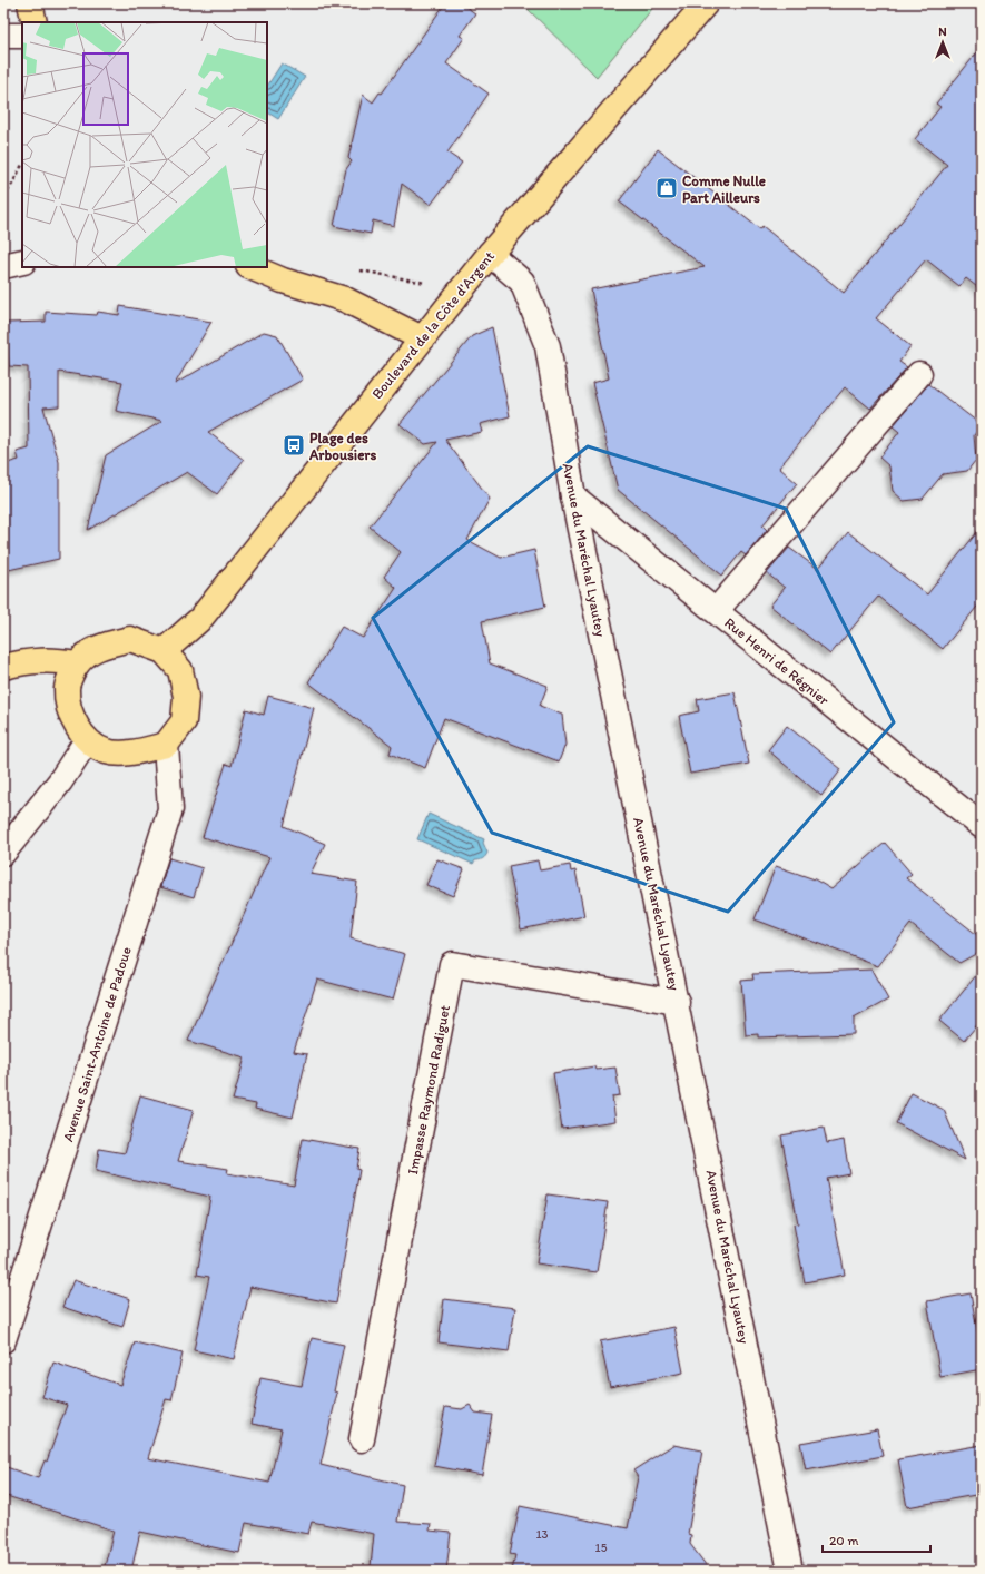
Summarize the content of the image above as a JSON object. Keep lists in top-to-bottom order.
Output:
{
  "streets": {
    "main road": ["Boulevard de la Côte d'Argent"],
    "street": [
      "Avenue du Maréchal Lyautey",
      "Rue Henri de Régnier",
      "Avenue Saint-Antoine de Padoue",
      "Impasse Raymond Radiguet"
    ]
  },
  "crossings": [
    ["Boulevard de la Côte d'Argent", "Avenue du Maréchal Lyautey"],
    ["Boulevard de la Côte d'Argent", "Avenue Saint-Antoine de Padoue"],
    ["Avenue du Maréchal Lyautey", "Rue Henri de Régnier"],
    ["Avenue du Maréchal Lyautey", "Impasse Raymond Radiguet"]
  ],
  "places": {
    "shop": ["Comme Nulle Part Ailleurs"],
    "bus stop": ["Plage des Arbousiers"]
  },
  "house_numbers": ["13", "15"],
  "scale_bar": "20 m",
  "north": "top"
}
